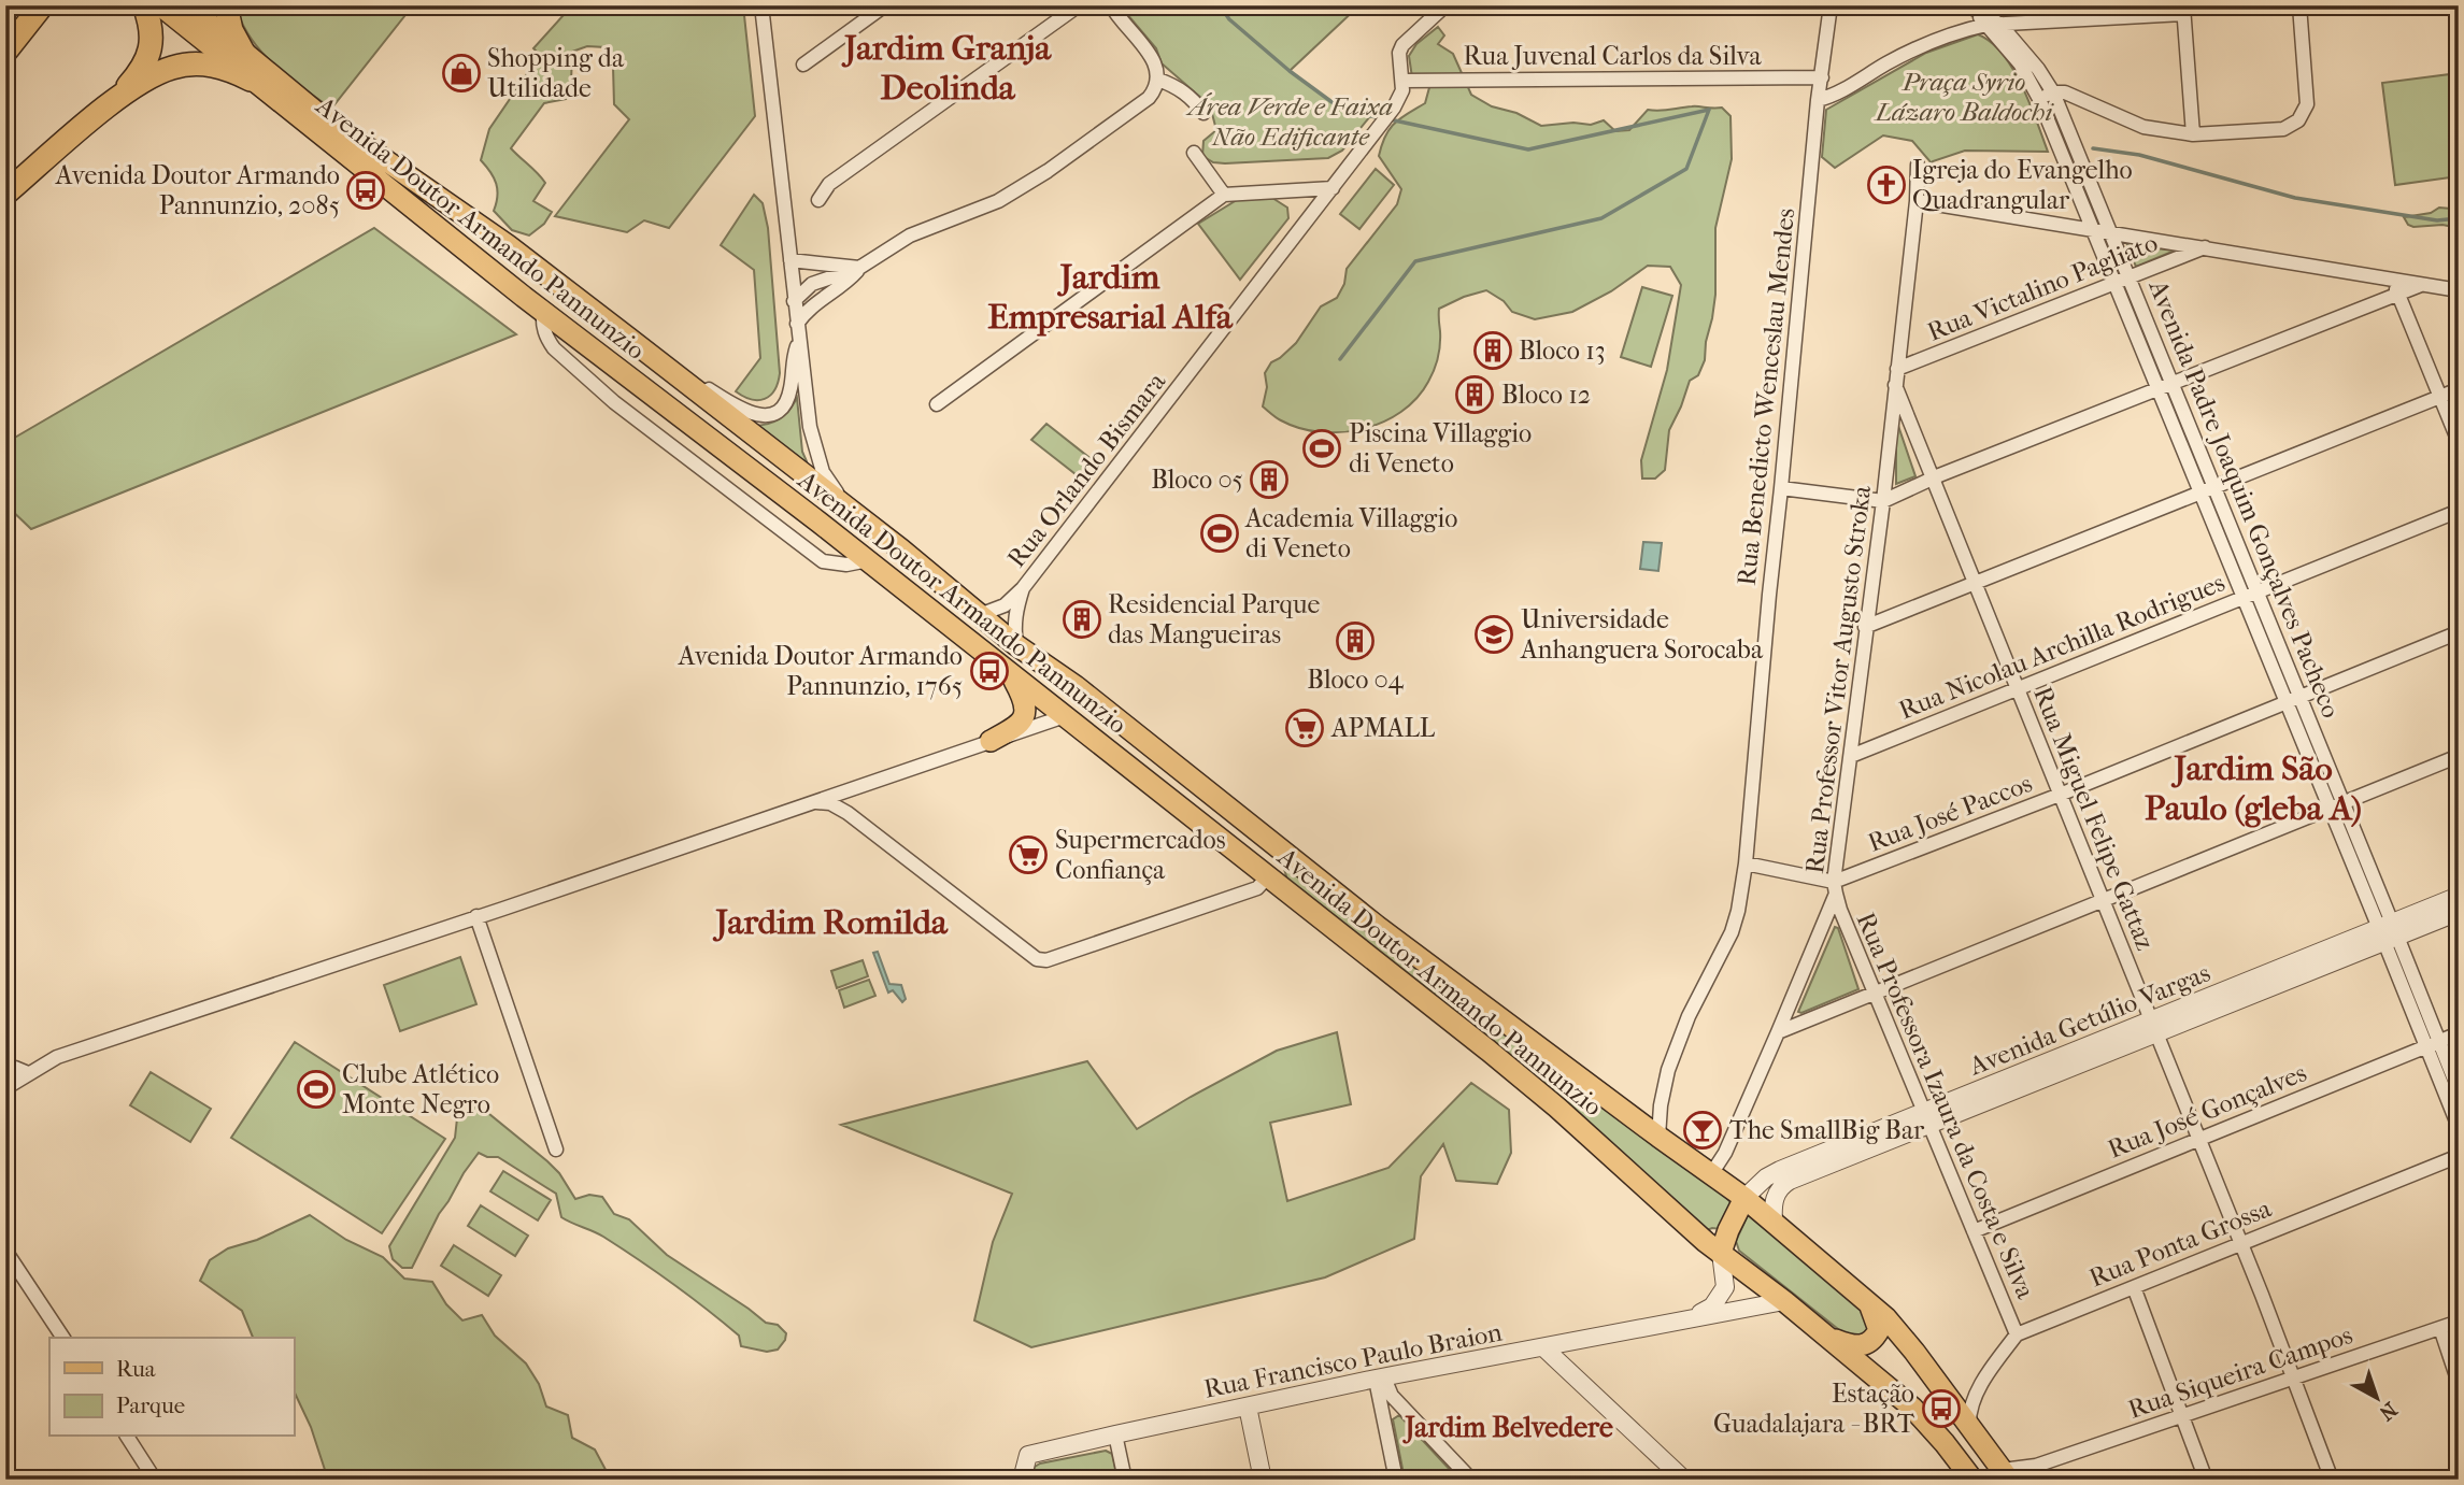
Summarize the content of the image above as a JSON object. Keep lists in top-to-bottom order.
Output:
{
  "streets": {
    "main road": ["Avenida Doutor Armando Pannunzio"],
    "street": [
      "Rua Juvenal Carlos da Silva",
      "Rua Victalino Pagliato",
      "Rua Benedicto Wenceslau Mendes",
      "Rua Orlando Bismara",
      "Avenida Padre Joaquim Gonçalves Pacheco",
      "Rua Nicolau Archilla Rodrigues",
      "Rua Professor Vitor Augusto Stroka",
      "Rua José Paccos",
      "Rua Miguel Felipe Gattaz",
      "Avenida Getúlio Vargas",
      "Rua Professora Izaura da Costa e Silva",
      "Rua José Gonçalves",
      "Rua Ponta Grossa",
      "Rua Francisco Paulo Braion",
      "Rua Siqueira Campos"
    ]
  },
  "crossings": [
    ["Rua Juvenal Carlos da Silva", "Rua Benedicto Wenceslau Mendes"],
    ["Rua Juvenal Carlos da Silva", "Rua Orlando Bismara"],
    ["Avenida Doutor Armando Pannunzio", "Rua Benedicto Wenceslau Mendes"],
    ["Avenida Doutor Armando Pannunzio", "Rua Orlando Bismara"],
    ["Avenida Doutor Armando Pannunzio", "Rua Professor Vitor Augusto Stroka"],
    ["Avenida Doutor Armando Pannunzio", "Avenida Getúlio Vargas"],
    ["Avenida Doutor Armando Pannunzio", "Rua Francisco Paulo Braion"],
    ["Avenida Doutor Armando Pannunzio", "Rua Siqueira Campos"],
    ["Rua Victalino Pagliato", "Avenida Padre Joaquim Gonçalves Pacheco"],
    ["Rua Victalino Pagliato", "Rua Professor Vitor Augusto Stroka"],
    ["Avenida Padre Joaquim Gonçalves Pacheco", "Rua Nicolau Archilla Rodrigues"],
    ["Avenida Padre Joaquim Gonçalves Pacheco", "Rua José Paccos"],
    ["Avenida Padre Joaquim Gonçalves Pacheco", "Avenida Getúlio Vargas"],
    ["Avenida Padre Joaquim Gonçalves Pacheco", "Rua José Gonçalves"],
    ["Rua Nicolau Archilla Rodrigues", "Rua Professor Vitor Augusto Stroka"],
    ["Rua Nicolau Archilla Rodrigues", "Rua Miguel Felipe Gattaz"],
    ["Rua Professor Vitor Augusto Stroka", "Rua José Paccos"],
    ["Rua Professor Vitor Augusto Stroka", "Rua Miguel Felipe Gattaz"],
    ["Rua Professor Vitor Augusto Stroka", "Rua Professora Izaura da Costa e Silva"],
    ["Rua José Paccos", "Rua Miguel Felipe Gattaz"],
    ["Rua José Paccos", "Rua Professora Izaura da Costa e Silva"],
    ["Rua Miguel Felipe Gattaz", "Avenida Getúlio Vargas"],
    ["Rua Miguel Felipe Gattaz", "Rua José Gonçalves"],
    ["Rua Miguel Felipe Gattaz", "Rua Ponta Grossa"],
    ["Rua Miguel Felipe Gattaz", "Rua Siqueira Campos"],
    ["Avenida Getúlio Vargas", "Rua Professora Izaura da Costa e Silva"],
    ["Rua Professora Izaura da Costa e Silva", "Rua José Gonçalves"],
    ["Rua Professora Izaura da Costa e Silva", "Rua Ponta Grossa"]
  ],
  "districts": [
    "Jardim Granja Deolinda",
    "Jardim Empresarial Alfa",
    "Jardim São Paulo (gleba A)",
    "Jardim Romilda",
    "Jardim Belvedere"
  ],
  "parks": ["Praça Syrio Lázaro Baldochi", "Área Verde e Faixa Não Edificante"],
  "places": {
    "shop": ["Shopping da Utilidade"],
    "church": ["Igreja do Evangelho Quadrangular"],
    "bus stop": ["Avenida Doutor Armando Pannunzio, 2085", "Avenida Doutor Armando Pannunzio, 1765", "Estação Guadalajara - BRT"],
    "building": [
      "Bloco 13",
      "Bloco 12",
      "Bloco 05",
      "Residencial Parque das Mangueiras",
      "Bloco 04"
    ],
    "sports": ["Piscina Villaggio di Veneto", "Academia Villaggio di Veneto", "Clube Atlético Monte Negro"],
    "school or university": ["Universidade Anhanguera Sorocaba"],
    "supermarket": ["APMALL", "Supermercados Confiança"],
    "bar": ["The SmallBig Bar"]
  },
  "legend": ["Rua", "Parque"],
  "north": "bottom right"
}
